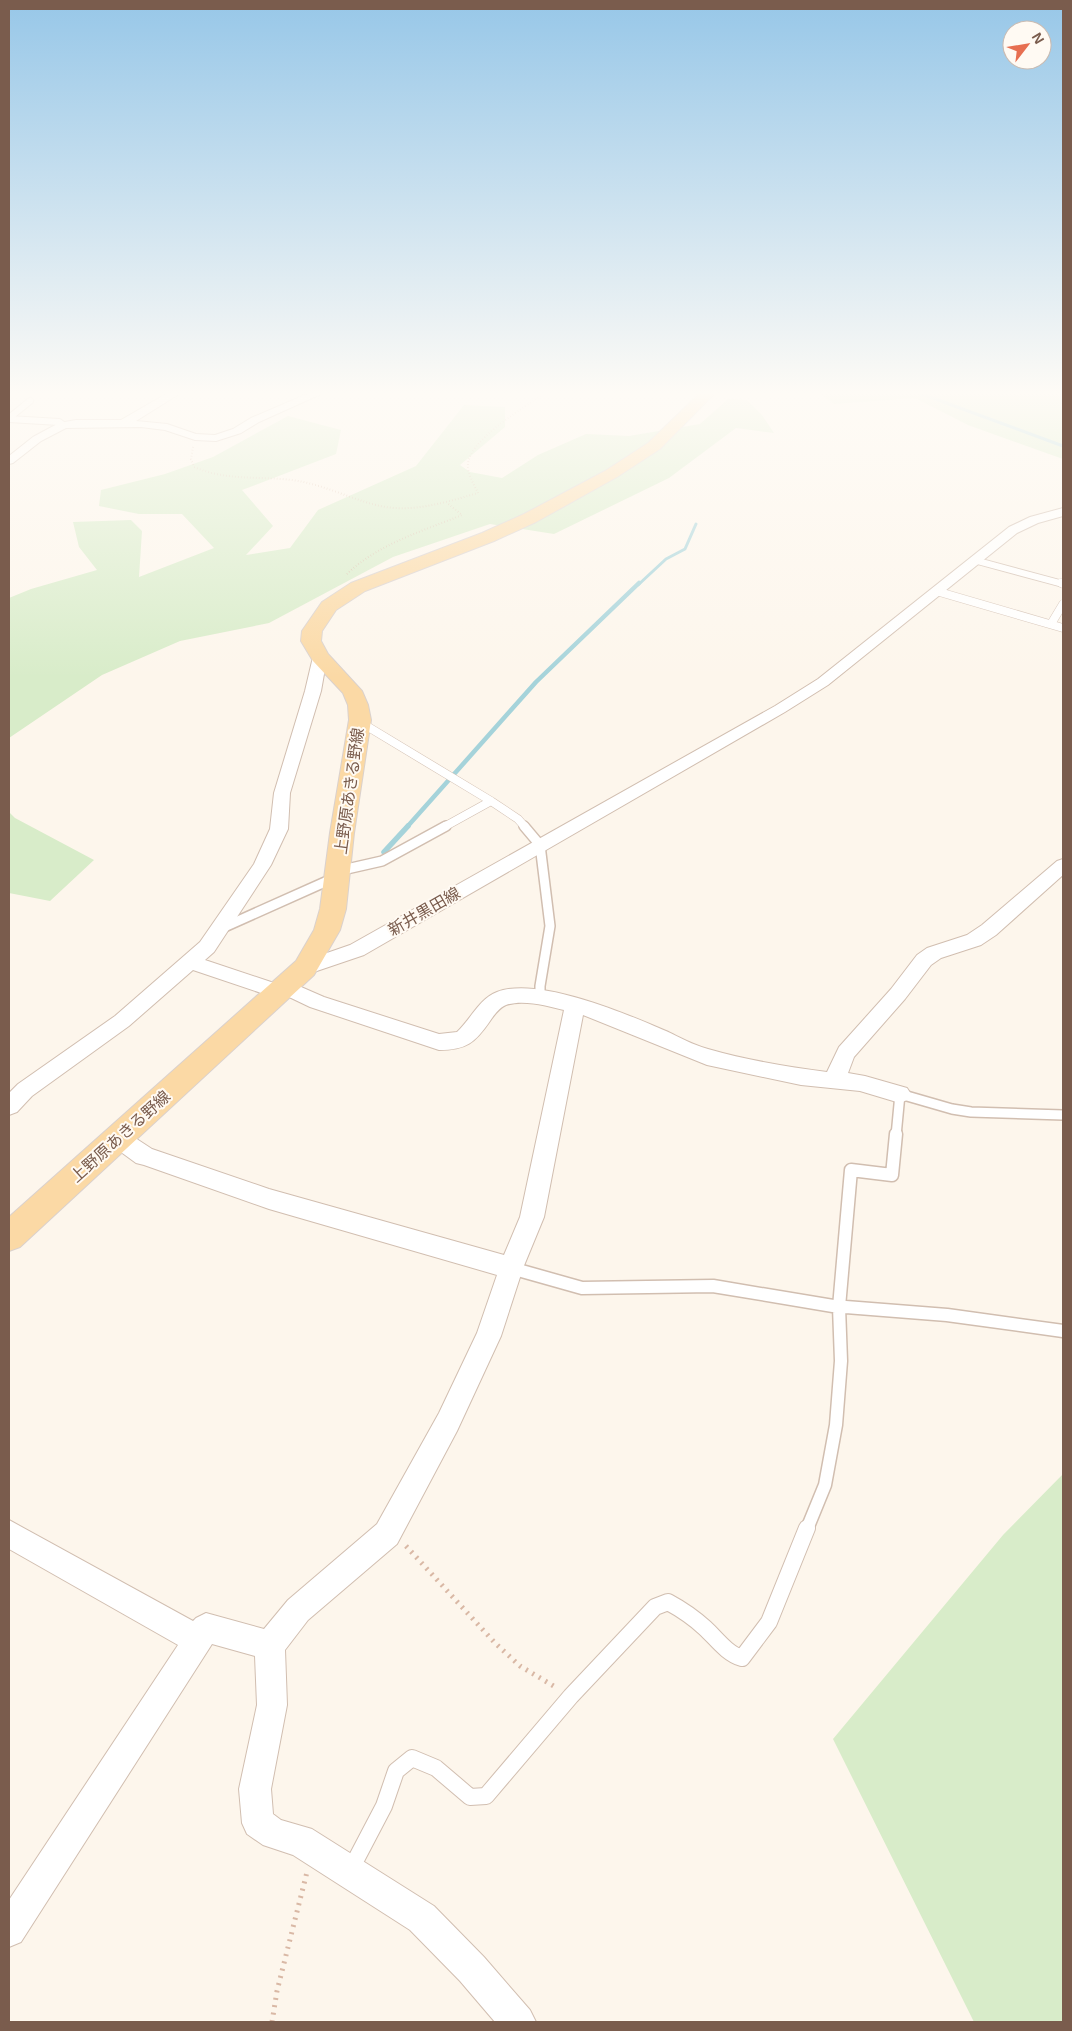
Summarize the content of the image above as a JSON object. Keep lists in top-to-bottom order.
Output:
{
  "streets": {
    "main road": ["上野原あきる野線"],
    "street": ["新井黒田線"]
  },
  "crossings": [
    ["上野原あきる野線", "新井黒田線"]
  ],
  "north": "top right"
}
